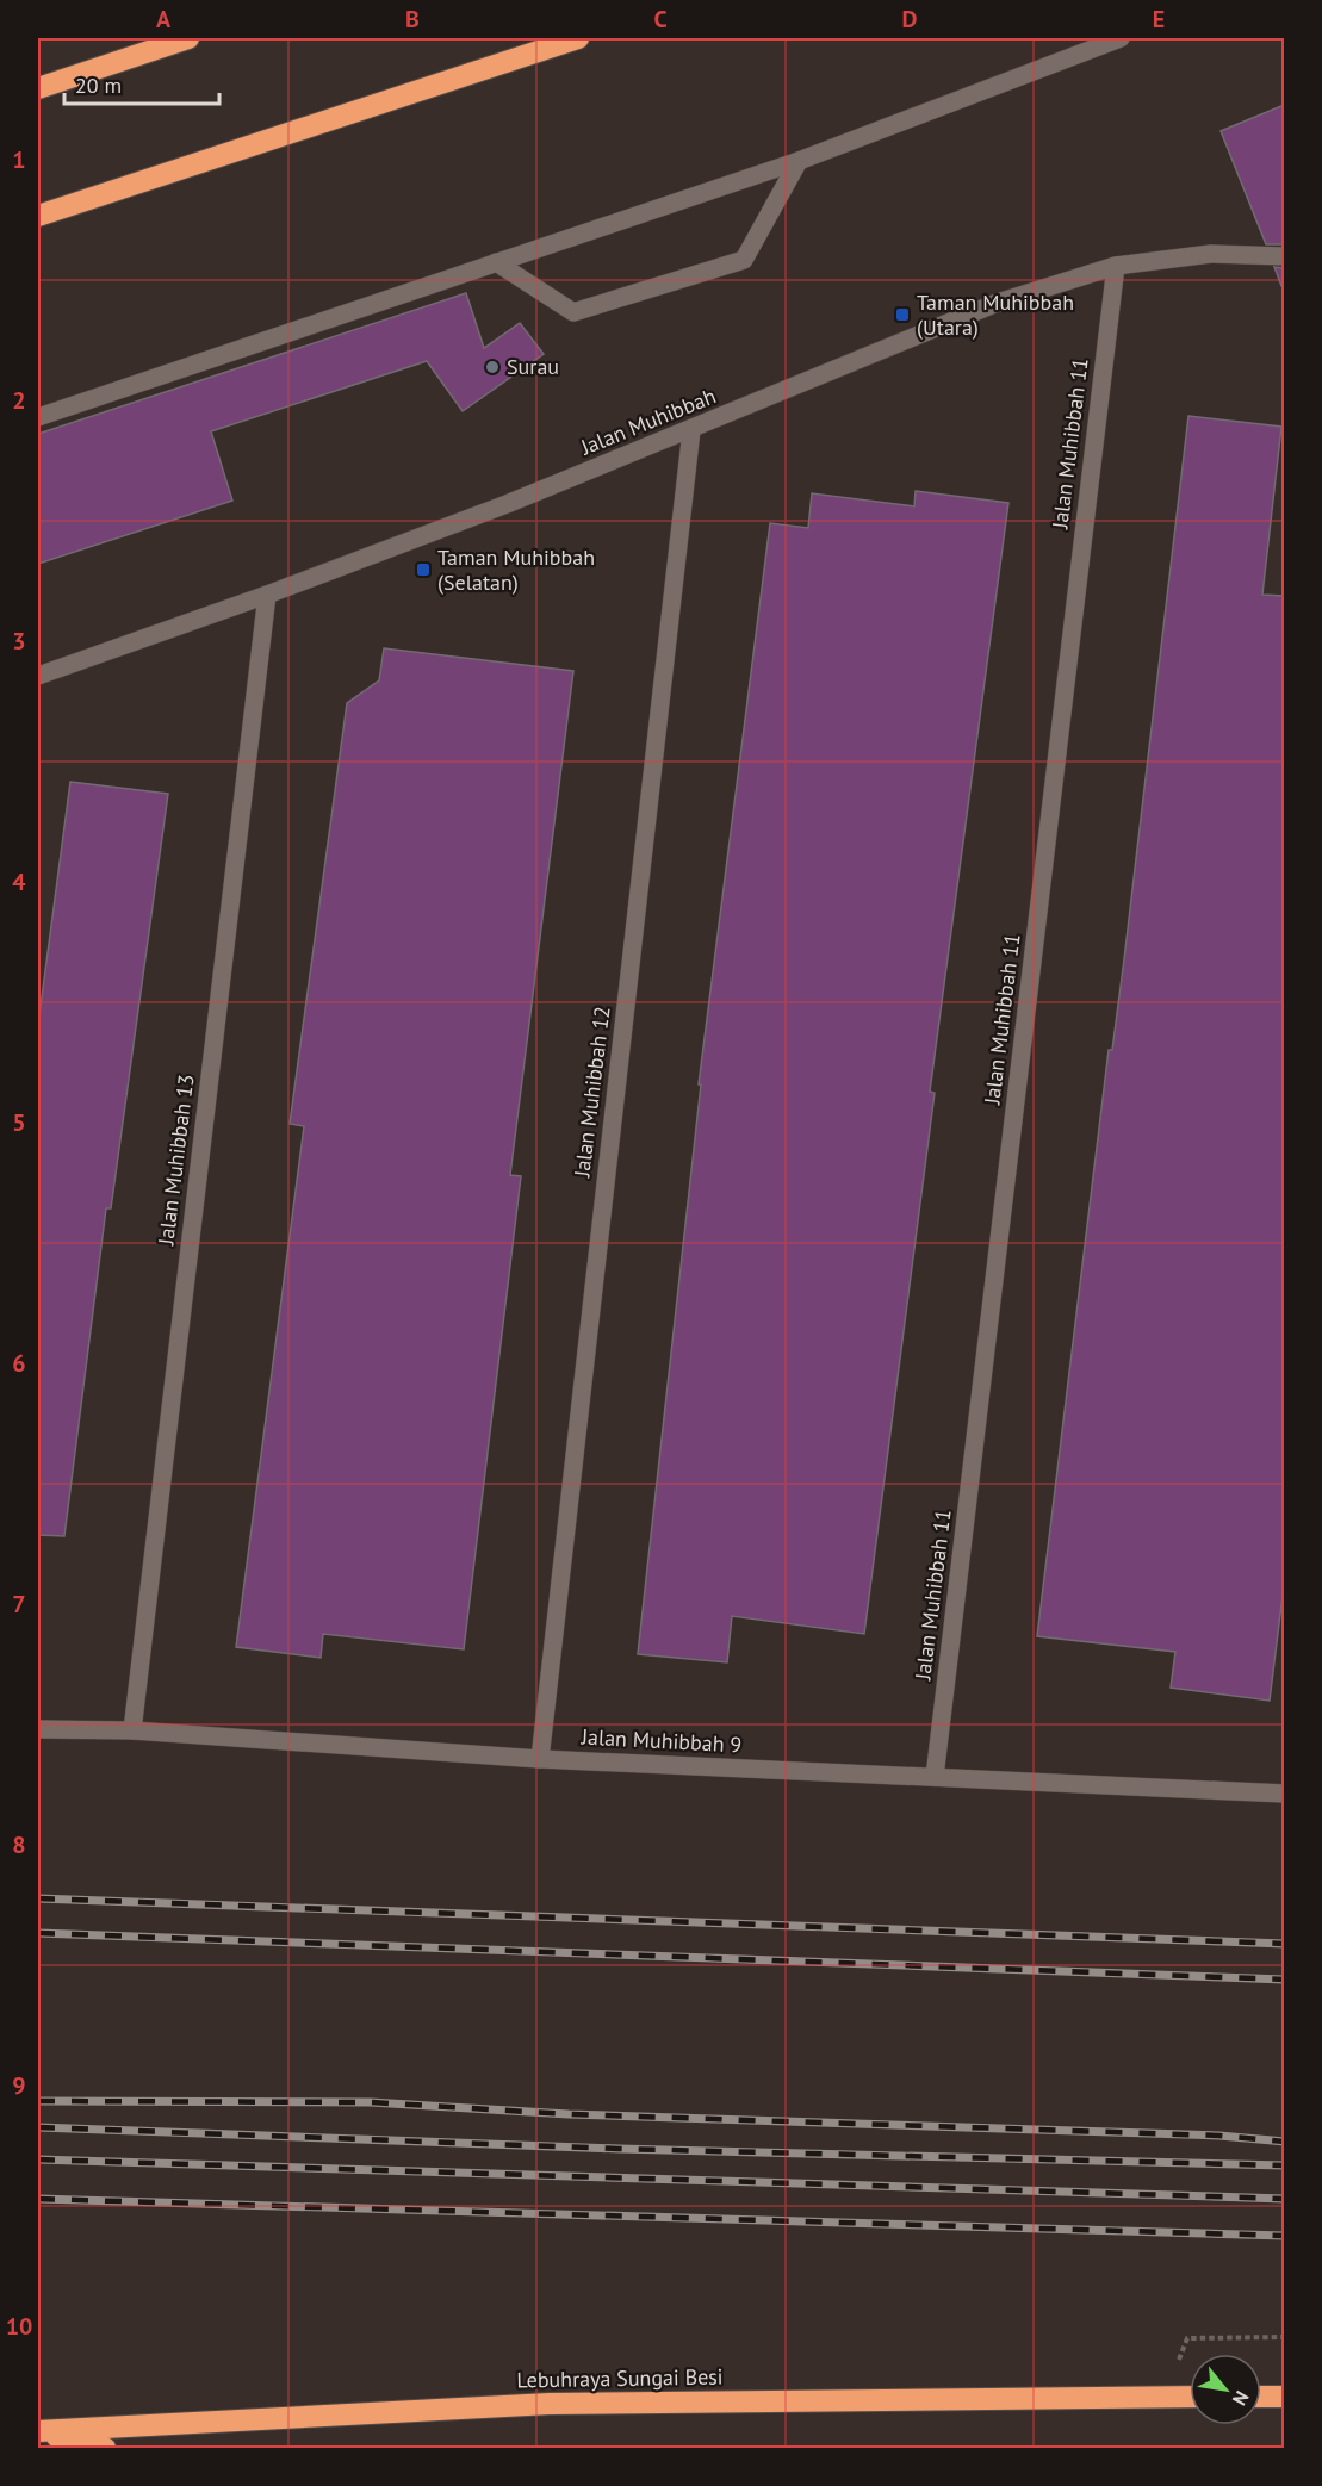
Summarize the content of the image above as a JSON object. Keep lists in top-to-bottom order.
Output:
{
  "streets": {
    "highway": ["Lebuhraya Sungai Besi"],
    "street": [
      "Jalan Muhibbah",
      "Jalan Muhibbah 11",
      "Jalan Muhibbah 12",
      "Jalan Muhibbah 13",
      "Jalan Muhibbah 9"
    ]
  },
  "crossings": [
    ["Jalan Muhibbah", "Jalan Muhibbah 11"],
    ["Jalan Muhibbah", "Jalan Muhibbah 12"],
    ["Jalan Muhibbah", "Jalan Muhibbah 13"],
    ["Jalan Muhibbah 11", "Jalan Muhibbah 9"],
    ["Jalan Muhibbah 12", "Jalan Muhibbah 9"],
    ["Jalan Muhibbah 13", "Jalan Muhibbah 9"]
  ],
  "places": {
    "transit": ["Taman Muhibbah (Utara)", "Taman Muhibbah (Selatan)"],
    "other": ["Surau"]
  },
  "scale_bar": "20 m",
  "north": "bottom right",
  "grid": {
    "columns": [
      "A",
      "B",
      "C",
      "D",
      "E"
    ],
    "rows": [
      "1",
      "2",
      "3",
      "4",
      "5",
      "6",
      "7",
      "8",
      "9",
      "10"
    ]
  }
}
